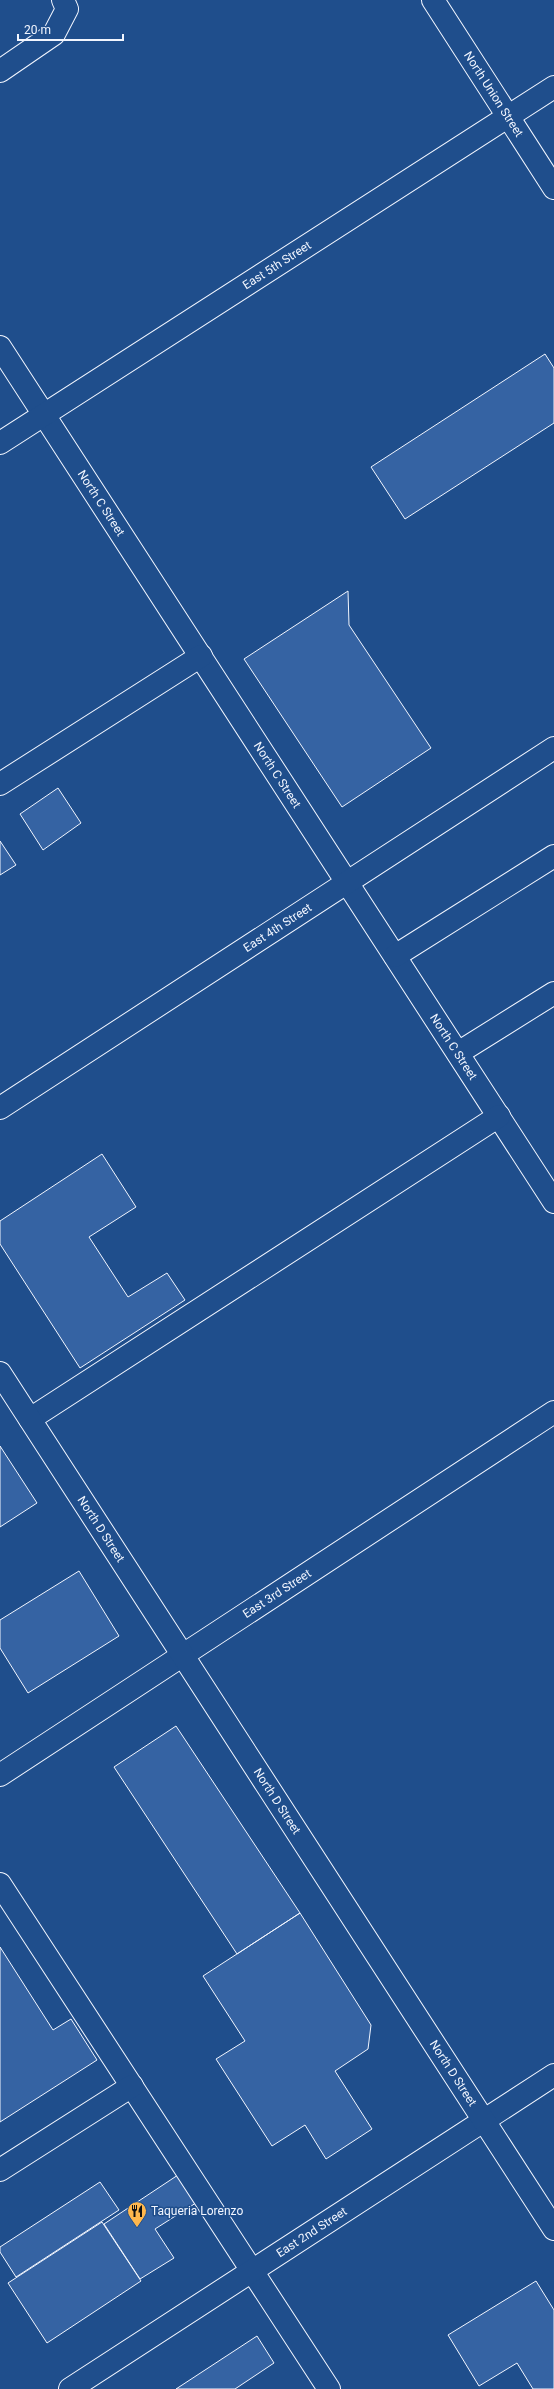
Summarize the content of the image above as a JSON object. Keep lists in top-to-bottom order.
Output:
{
  "streets": {
    "street": [
      "North Union Street",
      "East 5th Street",
      "North C Street",
      "East 4th Street",
      "North D Street",
      "East 3rd Street",
      "East 2nd Street"
    ]
  },
  "crossings": [
    ["North Union Street", "East 5th Street"],
    ["East 5th Street", "North C Street"],
    ["North C Street", "East 4th Street"],
    ["North D Street", "East 3rd Street"],
    ["North D Street", "East 2nd Street"]
  ],
  "places": {
    "restaurant": ["Taqueria Lorenzo"]
  },
  "scale_bar": "20 m"
}
